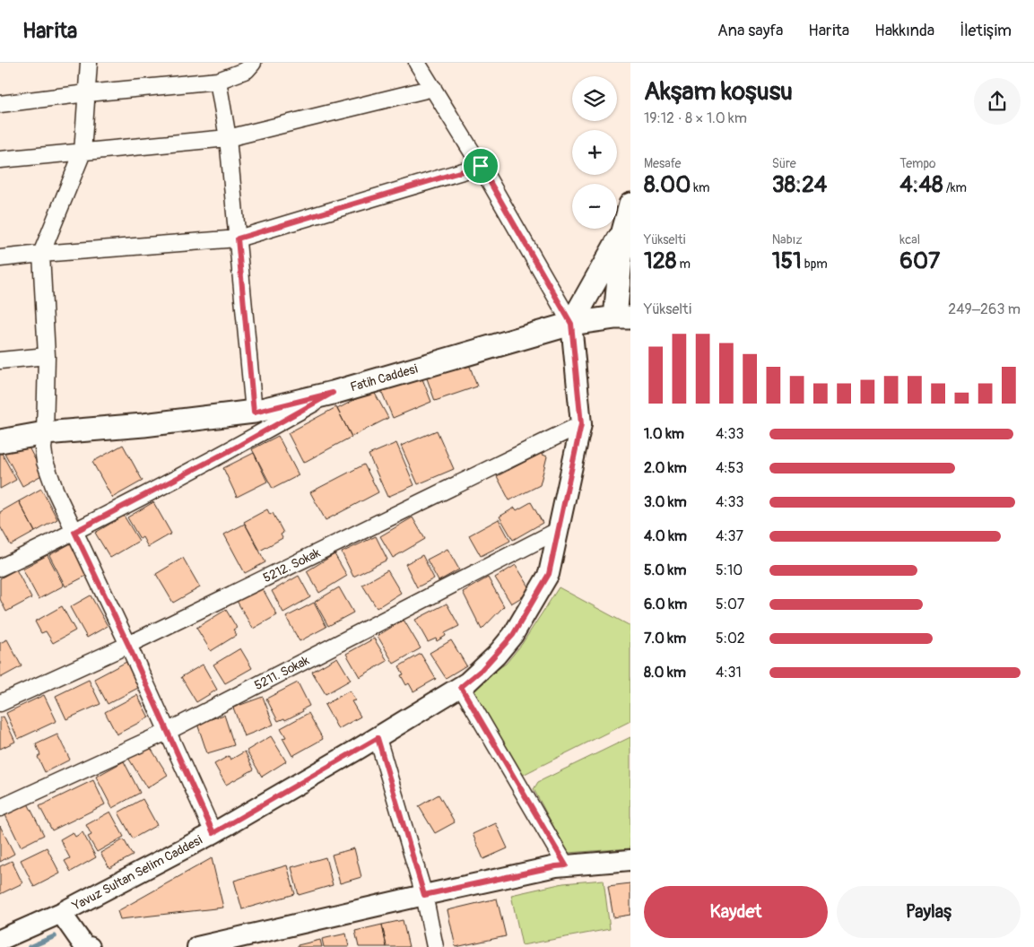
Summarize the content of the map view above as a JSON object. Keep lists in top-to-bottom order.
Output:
{
  "streets": {
    "main road": ["Fatih Caddesi"],
    "street": ["5212. Sokak", "5211. Sokak", "Yavuz Sultan Selim Caddesi"]
  },
  "crossings": [
    ["Fatih Caddesi", "Yavuz Sultan Selim Caddesi"],
    ["5212. Sokak", "Yavuz Sultan Selim Caddesi"],
    ["5211. Sokak", "Yavuz Sultan Selim Caddesi"]
  ],
  "page": {
    "header": "Harita",
    "nav": [
      "Ana sayfa",
      "Harita",
      "Hakkında",
      "İletişim"
    ],
    "heading": ["Akşam koşusu", "19:12 · 8 × 1.0 km"],
    "map_buttons": ["+", "−"],
    "stats": [
      ["Mesafe", "8.00 km"],
      ["Süre", "38:24"],
      ["Tempo", "4:48 /km"],
      ["Yükselti", "128 m"],
      ["Nabız", "151 bpm"],
      ["kcal", "607"]
    ],
    "chart": ["Yükselti", "249–263 m"],
    "list": [
      {
        "name": "1.0 km",
        "note": "4:33"
      },
      {
        "name": "2.0 km",
        "note": "4:53"
      },
      {
        "name": "3.0 km",
        "note": "4:33"
      },
      {
        "name": "4.0 km",
        "note": "4:37"
      },
      {
        "name": "5.0 km",
        "note": "5:10"
      },
      {
        "name": "6.0 km",
        "note": "5:07"
      },
      {
        "name": "7.0 km",
        "note": "5:02"
      },
      {
        "name": "8.0 km",
        "note": "4:31"
      }
    ],
    "buttons": ["Kaydet", "Paylaş"]
  }
}
